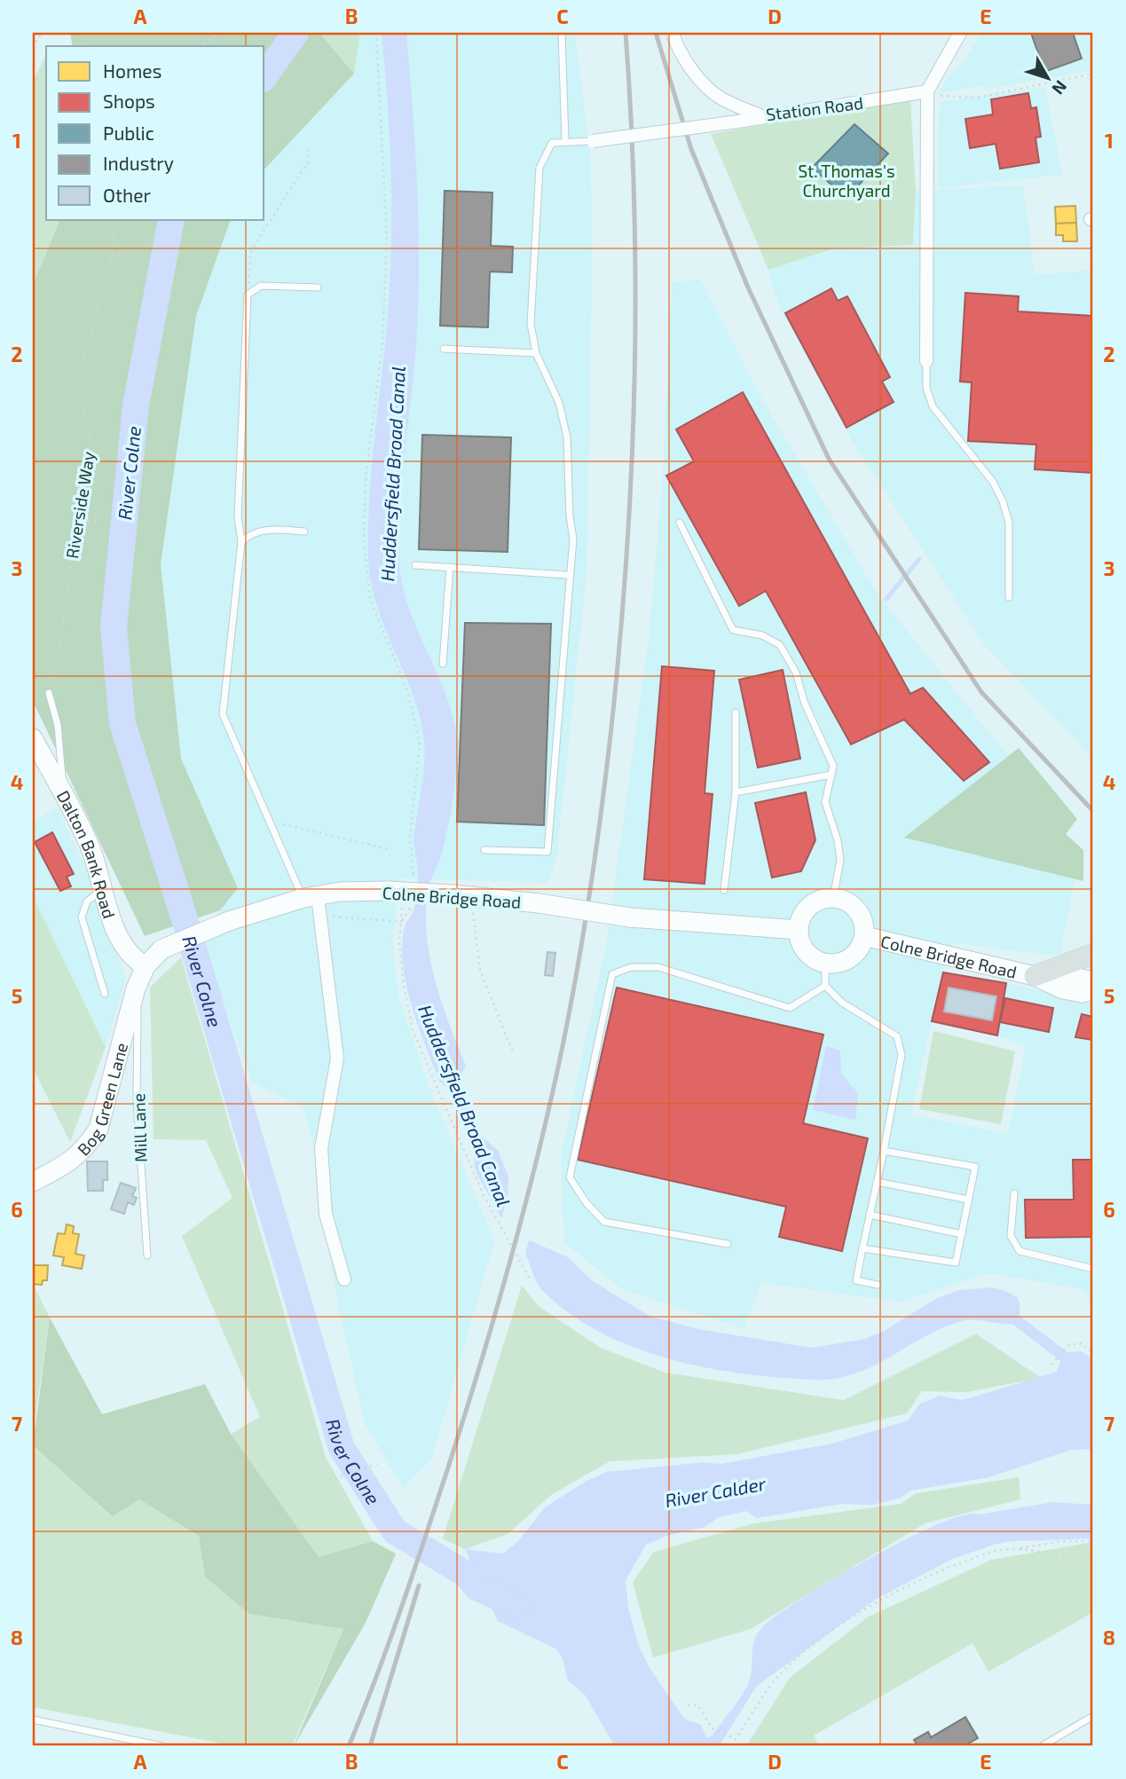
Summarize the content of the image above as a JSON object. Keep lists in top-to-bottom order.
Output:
{
  "streets": {
    "main road": ["Dalton Bank Road", "Colne Bridge Road", "Bog Green Lane"],
    "street": ["Station Road"],
    "lane": ["Mill Lane"],
    "path": ["Riverside Way"]
  },
  "crossings": [
    ["Dalton Bank Road", "Colne Bridge Road"],
    ["Colne Bridge Road", "Bog Green Lane"],
    ["Colne Bridge Road", "Mill Lane"],
    ["Bog Green Lane", "Mill Lane"]
  ],
  "water": ["River Colne", "Huddersfield Broad Canal", "River Calder"],
  "parks": ["St. Thomas's Churchyard"],
  "legend": [
    "Homes",
    "Shops",
    "Public",
    "Industry",
    "Other"
  ],
  "north": "bottom right",
  "grid": {
    "columns": [
      "A",
      "B",
      "C",
      "D",
      "E"
    ],
    "rows": [
      "1",
      "2",
      "3",
      "4",
      "5",
      "6",
      "7",
      "8"
    ]
  }
}
